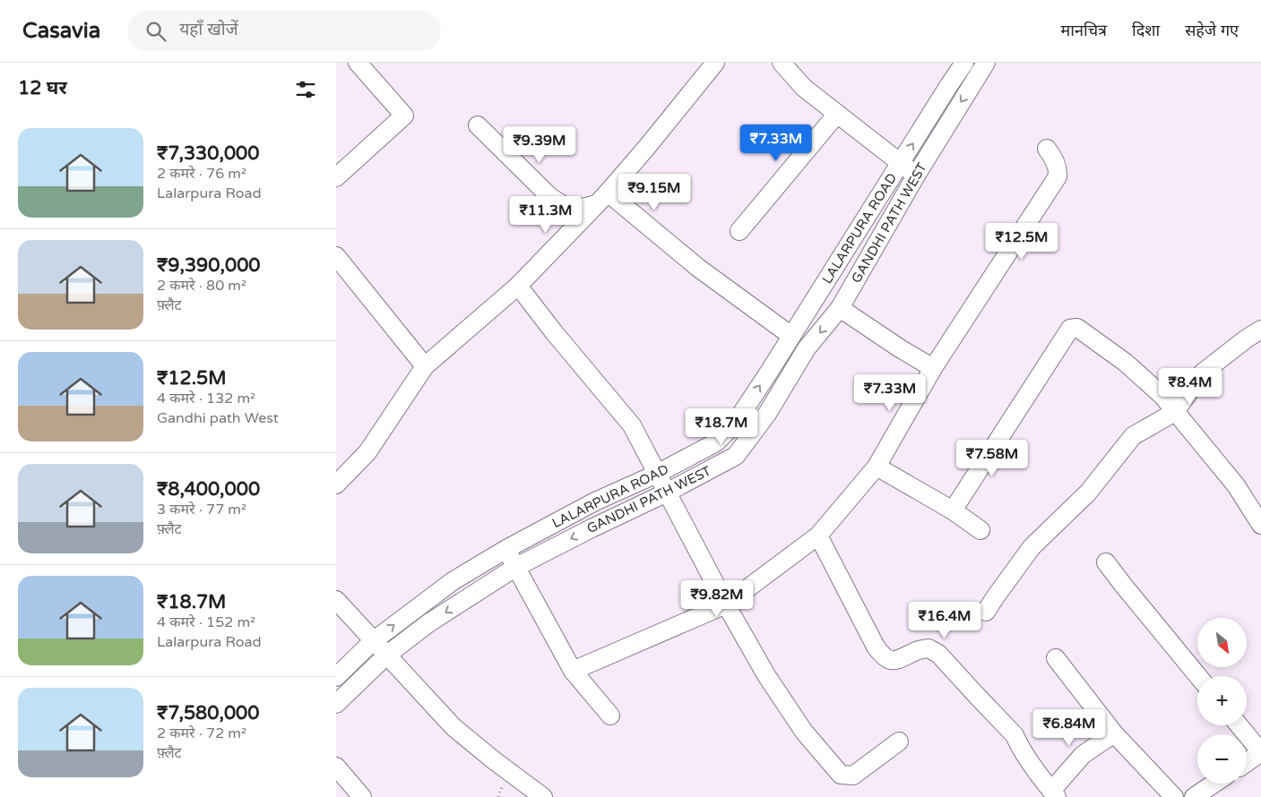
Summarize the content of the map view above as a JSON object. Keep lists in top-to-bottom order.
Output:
{
  "streets": {
    "street": ["GANDHI PATH WEST", "LALARPURA ROAD"]
  },
  "north": "bottom right",
  "page": {
    "header": "Casavia",
    "search": "यहाँ खोजें",
    "nav": ["मानचित्र", "दिशा", "सहेजे गए"],
    "heading": "12 घर",
    "list": [
      {
        "name": "₹7,330,000",
        "note": "2 कमरे · 76 m² · Lalarpura Road"
      },
      {
        "name": "₹9,390,000",
        "note": "2 कमरे · 80 m² · फ़्लैट"
      },
      {
        "name": "₹12.5M",
        "note": "4 कमरे · 132 m² · Gandhi path West"
      },
      {
        "name": "₹8,400,000",
        "note": "3 कमरे · 77 m² · फ़्लैट"
      },
      {
        "name": "₹18.7M",
        "note": "4 कमरे · 152 m² · Lalarpura Road"
      },
      {
        "name": "₹7,580,000",
        "note": "2 कमरे · 72 m² · फ़्लैट"
      }
    ],
    "price": [
      "₹7.33M",
      "₹9.39M",
      "₹9.15M",
      "₹11.3M",
      "₹12.5M",
      "₹8.4M",
      "₹7.33M",
      "₹18.7M",
      "₹7.58M",
      "₹9.82M",
      "₹16.4M",
      "₹6.84M"
    ],
    "map_buttons": ["+", "−"]
  }
}
